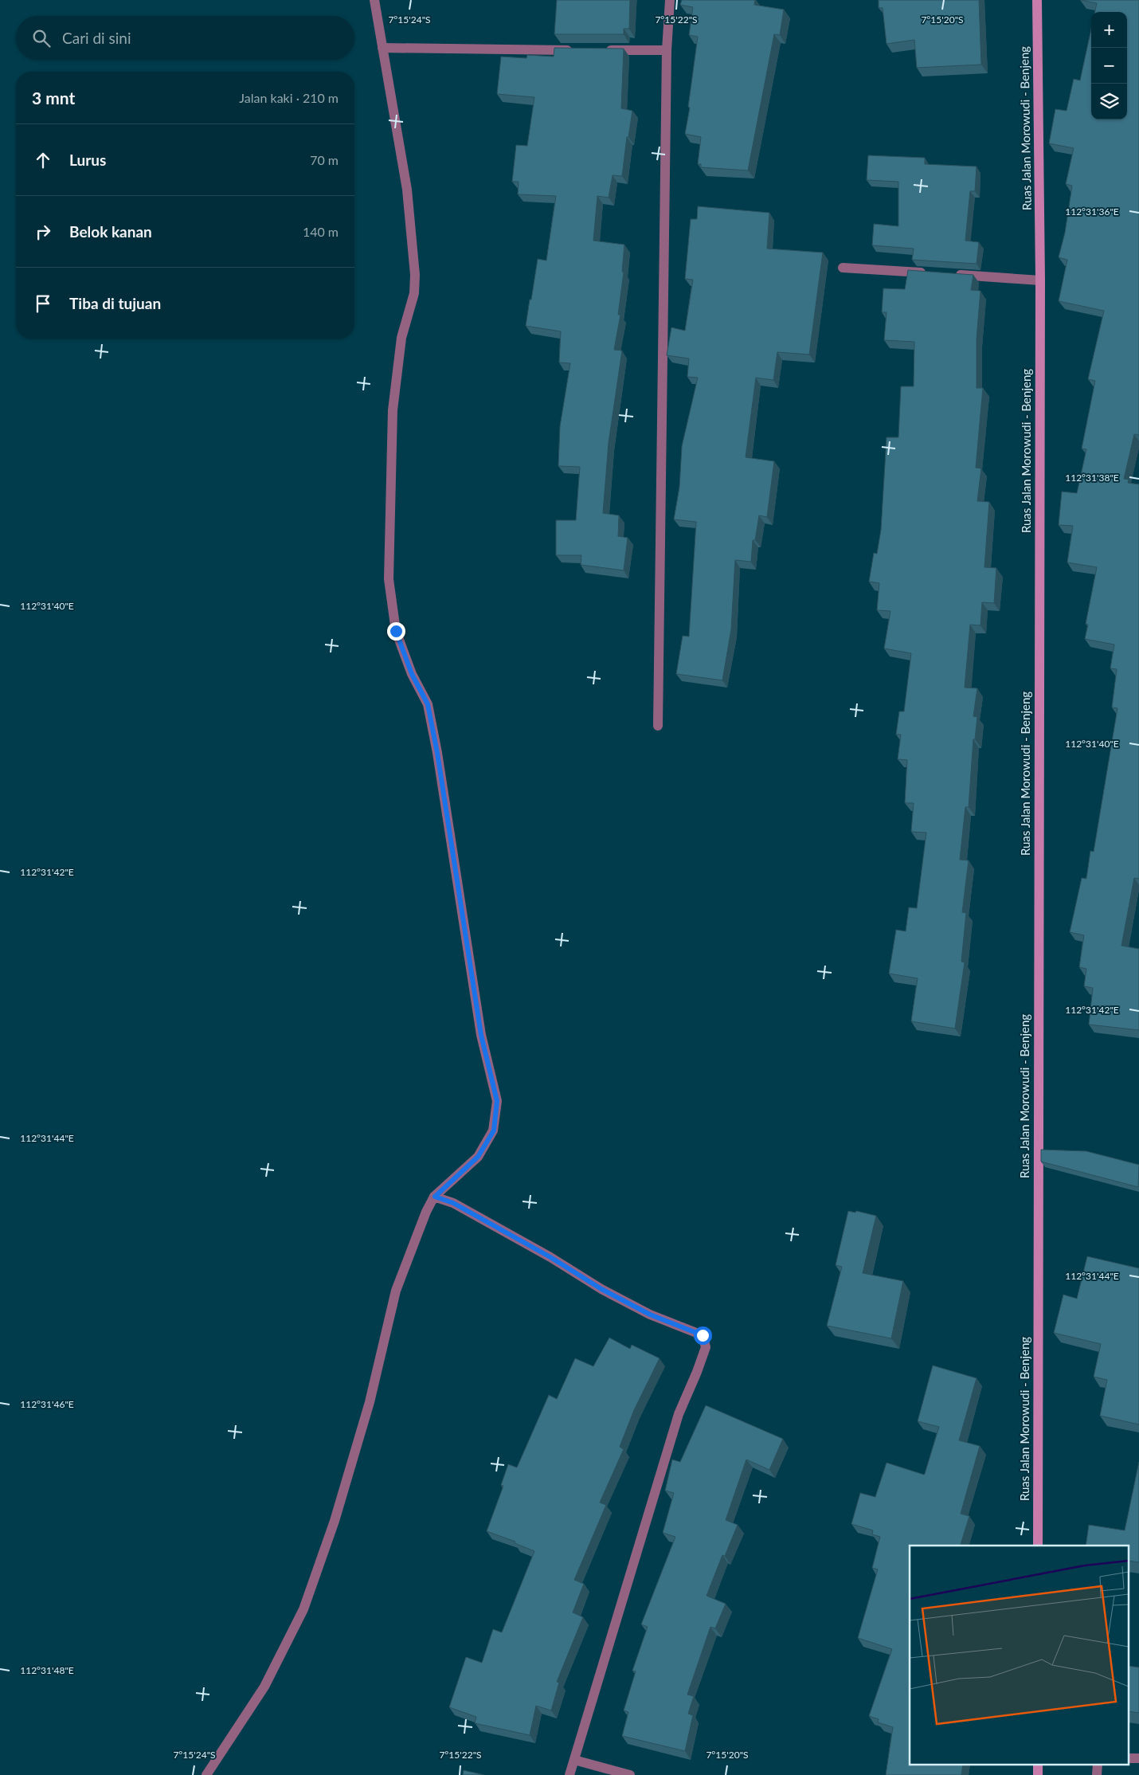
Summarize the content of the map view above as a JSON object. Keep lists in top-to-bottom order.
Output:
{
  "streets": {
    "main road": ["Ruas Jalan Morowudi - Benjeng"]
  },
  "page": {
    "map_buttons": ["+", "−"],
    "search": "Cari di sini",
    "heading": ["3 mnt", "Jalan kaki · 210 m"],
    "list": [
      ["Lurus", "70 m"],
      ["Belok kanan", "140 m"],
      "Tiba di tujuan"
    ]
  },
  "coordinates": [
    "7°15'24\"S",
    "7°15'22\"S",
    "7°15'20\"S",
    "112°31'36\"E",
    "112°31'38\"E",
    "112°31'40\"E",
    "112°31'42\"E",
    "112°31'44\"E",
    "112°31'46\"E",
    "112°31'48\"E"
  ]
}
